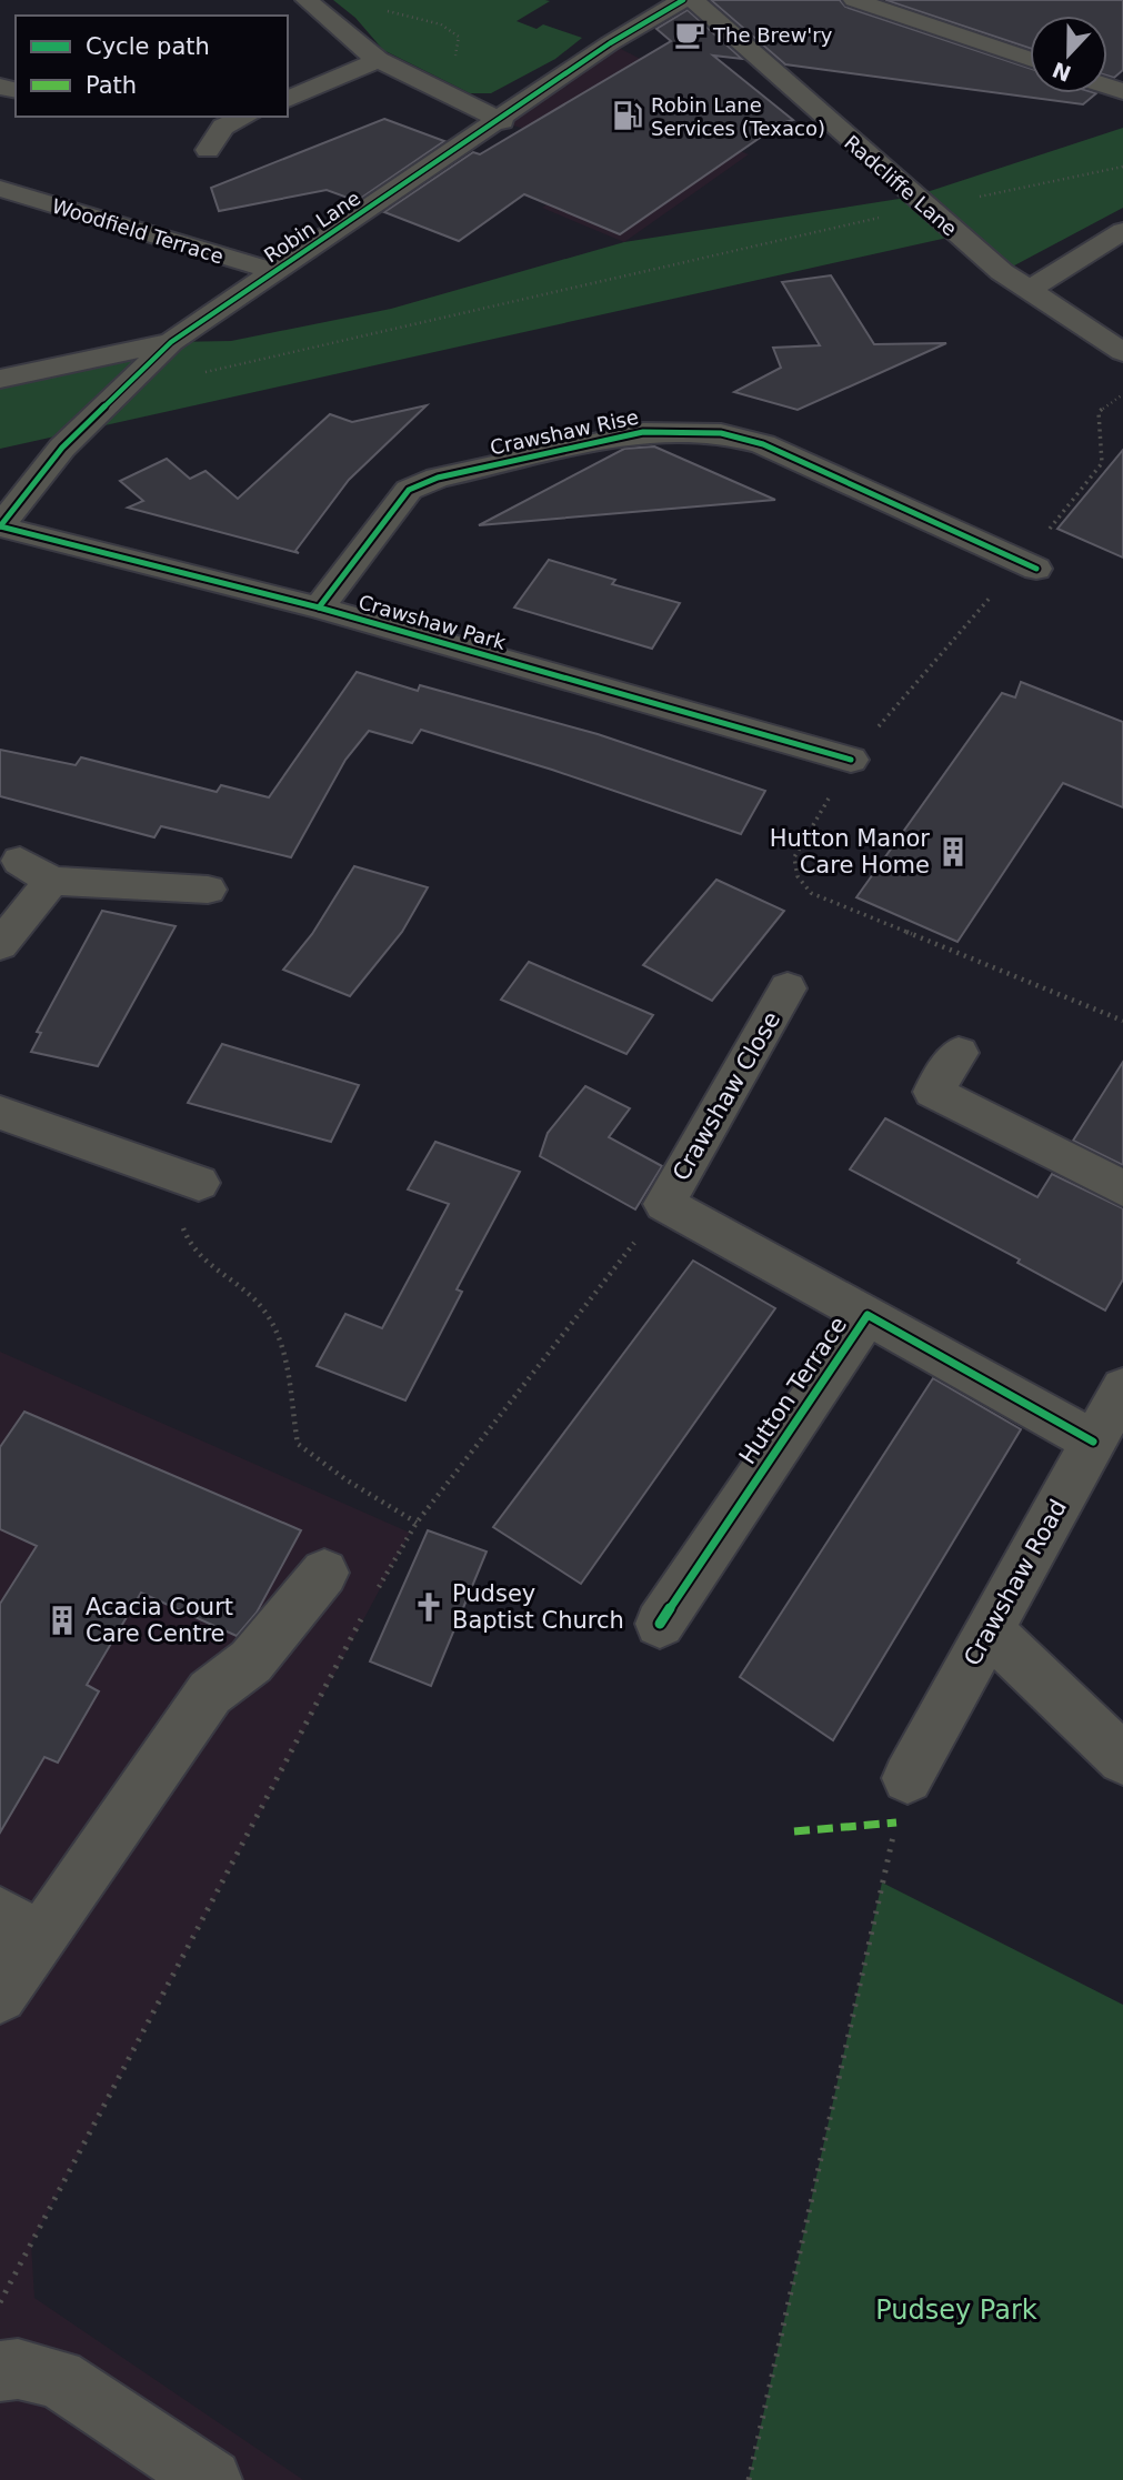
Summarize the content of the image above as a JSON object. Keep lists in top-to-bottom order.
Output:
{
  "streets": {
    "street": [
      "Radcliffe Lane",
      "Robin Lane",
      "Woodfield Terrace",
      "Crawshaw Rise",
      "Crawshaw Park",
      "Crawshaw Close",
      "Hutton Terrace",
      "Crawshaw Road"
    ]
  },
  "crossings": [
    ["Robin Lane", "Woodfield Terrace"],
    ["Robin Lane", "Crawshaw Park"],
    ["Crawshaw Rise", "Crawshaw Park"],
    ["Crawshaw Close", "Hutton Terrace"],
    ["Hutton Terrace", "Crawshaw Road"]
  ],
  "parks": ["Pudsey Park"],
  "places": {
    "cafe": ["The Brew'ry"],
    "fuel station": ["Robin Lane Services (Texaco)"],
    "building": ["Hutton Manor Care Home", "Acacia Court Care Centre"],
    "church": ["Pudsey Baptist Church"]
  },
  "legend": ["Cycle path", "Path"],
  "north": "bottom"
}
